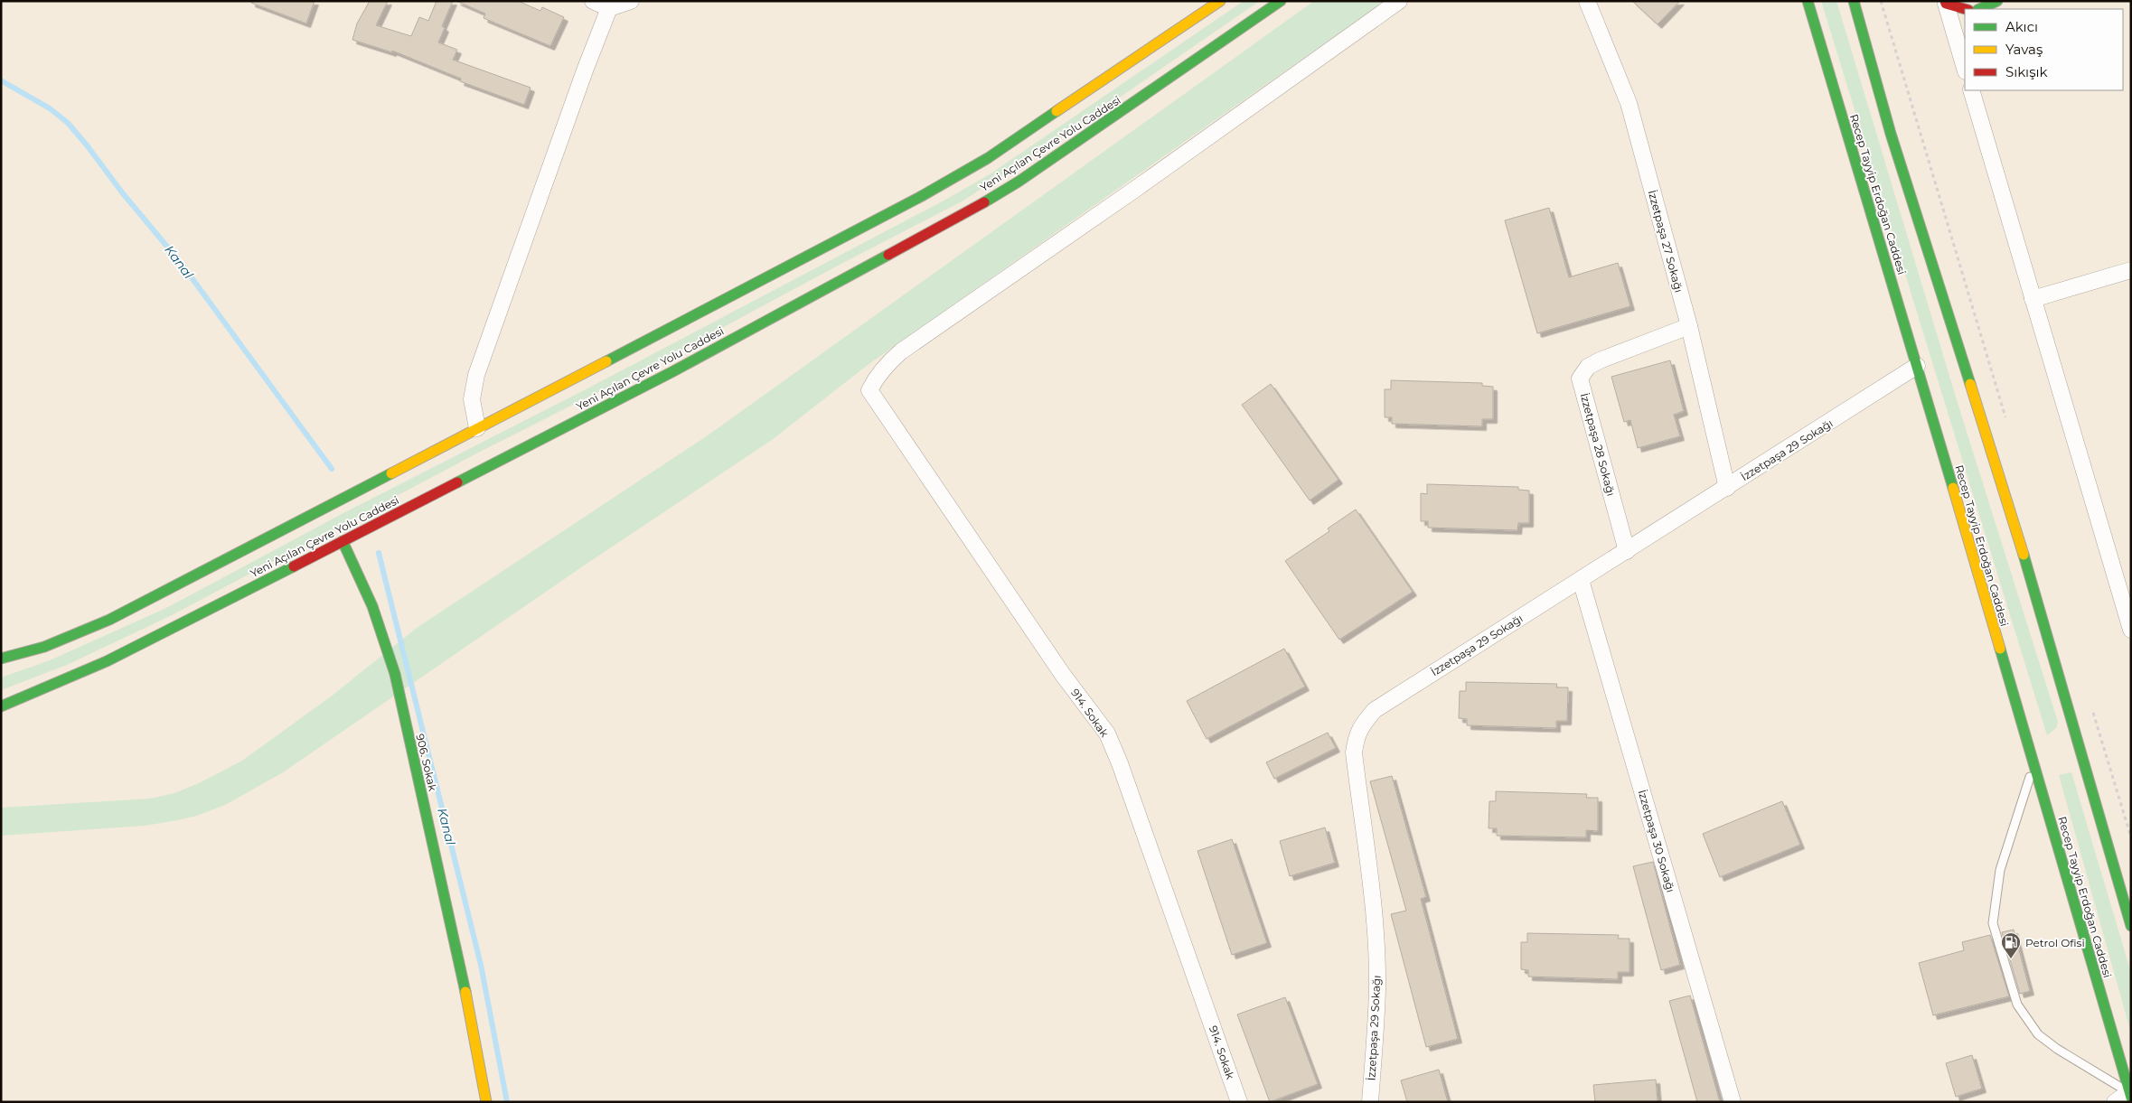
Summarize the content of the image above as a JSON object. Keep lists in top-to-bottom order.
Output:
{
  "streets": {
    "main road": ["Yeni Açılan Çevre Yolu Caddesi", "Recep Tayyip Erdoğan Caddesi", "906. Sokak"],
    "street": [
      "İzzetpaşa 27 Sokağı",
      "İzzetpaşa 28 Sokağı",
      "İzzetpaşa 29 Sokağı",
      "914. Sokak",
      "İzzetpaşa 30 Sokağı"
    ]
  },
  "crossings": [
    ["Yeni Açılan Çevre Yolu Caddesi", "906. Sokak"],
    ["Recep Tayyip Erdoğan Caddesi", "İzzetpaşa 29 Sokağı"],
    ["İzzetpaşa 27 Sokağı", "İzzetpaşa 28 Sokağı"],
    ["İzzetpaşa 27 Sokağı", "İzzetpaşa 29 Sokağı"],
    ["İzzetpaşa 28 Sokağı", "İzzetpaşa 29 Sokağı"],
    ["İzzetpaşa 29 Sokağı", "İzzetpaşa 30 Sokağı"]
  ],
  "water": ["Kanal"],
  "places": {
    "fuel station": ["Petrol Ofisi"]
  },
  "legend": ["Akıcı", "Yavaş", "Sıkışık"]
}
